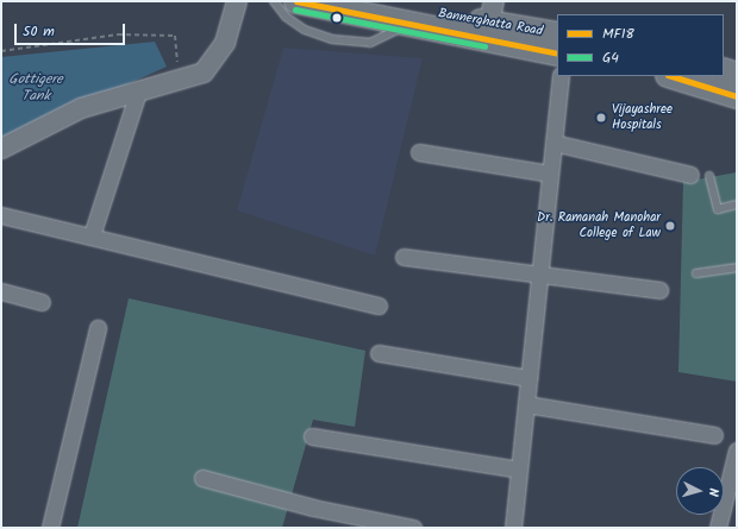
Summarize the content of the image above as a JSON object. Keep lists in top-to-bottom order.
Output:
{
  "streets": {
    "main road": ["Bannerghatta Road"]
  },
  "water": ["Gottigere Tank"],
  "places": ["Vijayashree Hospitals", "Dr. Ramanah Manohar College of Law"],
  "lines": ["transit line MF18", "transit line G4"],
  "legend": ["MF18", "G4"],
  "scale_bar": "50 m",
  "north": "right"
}
